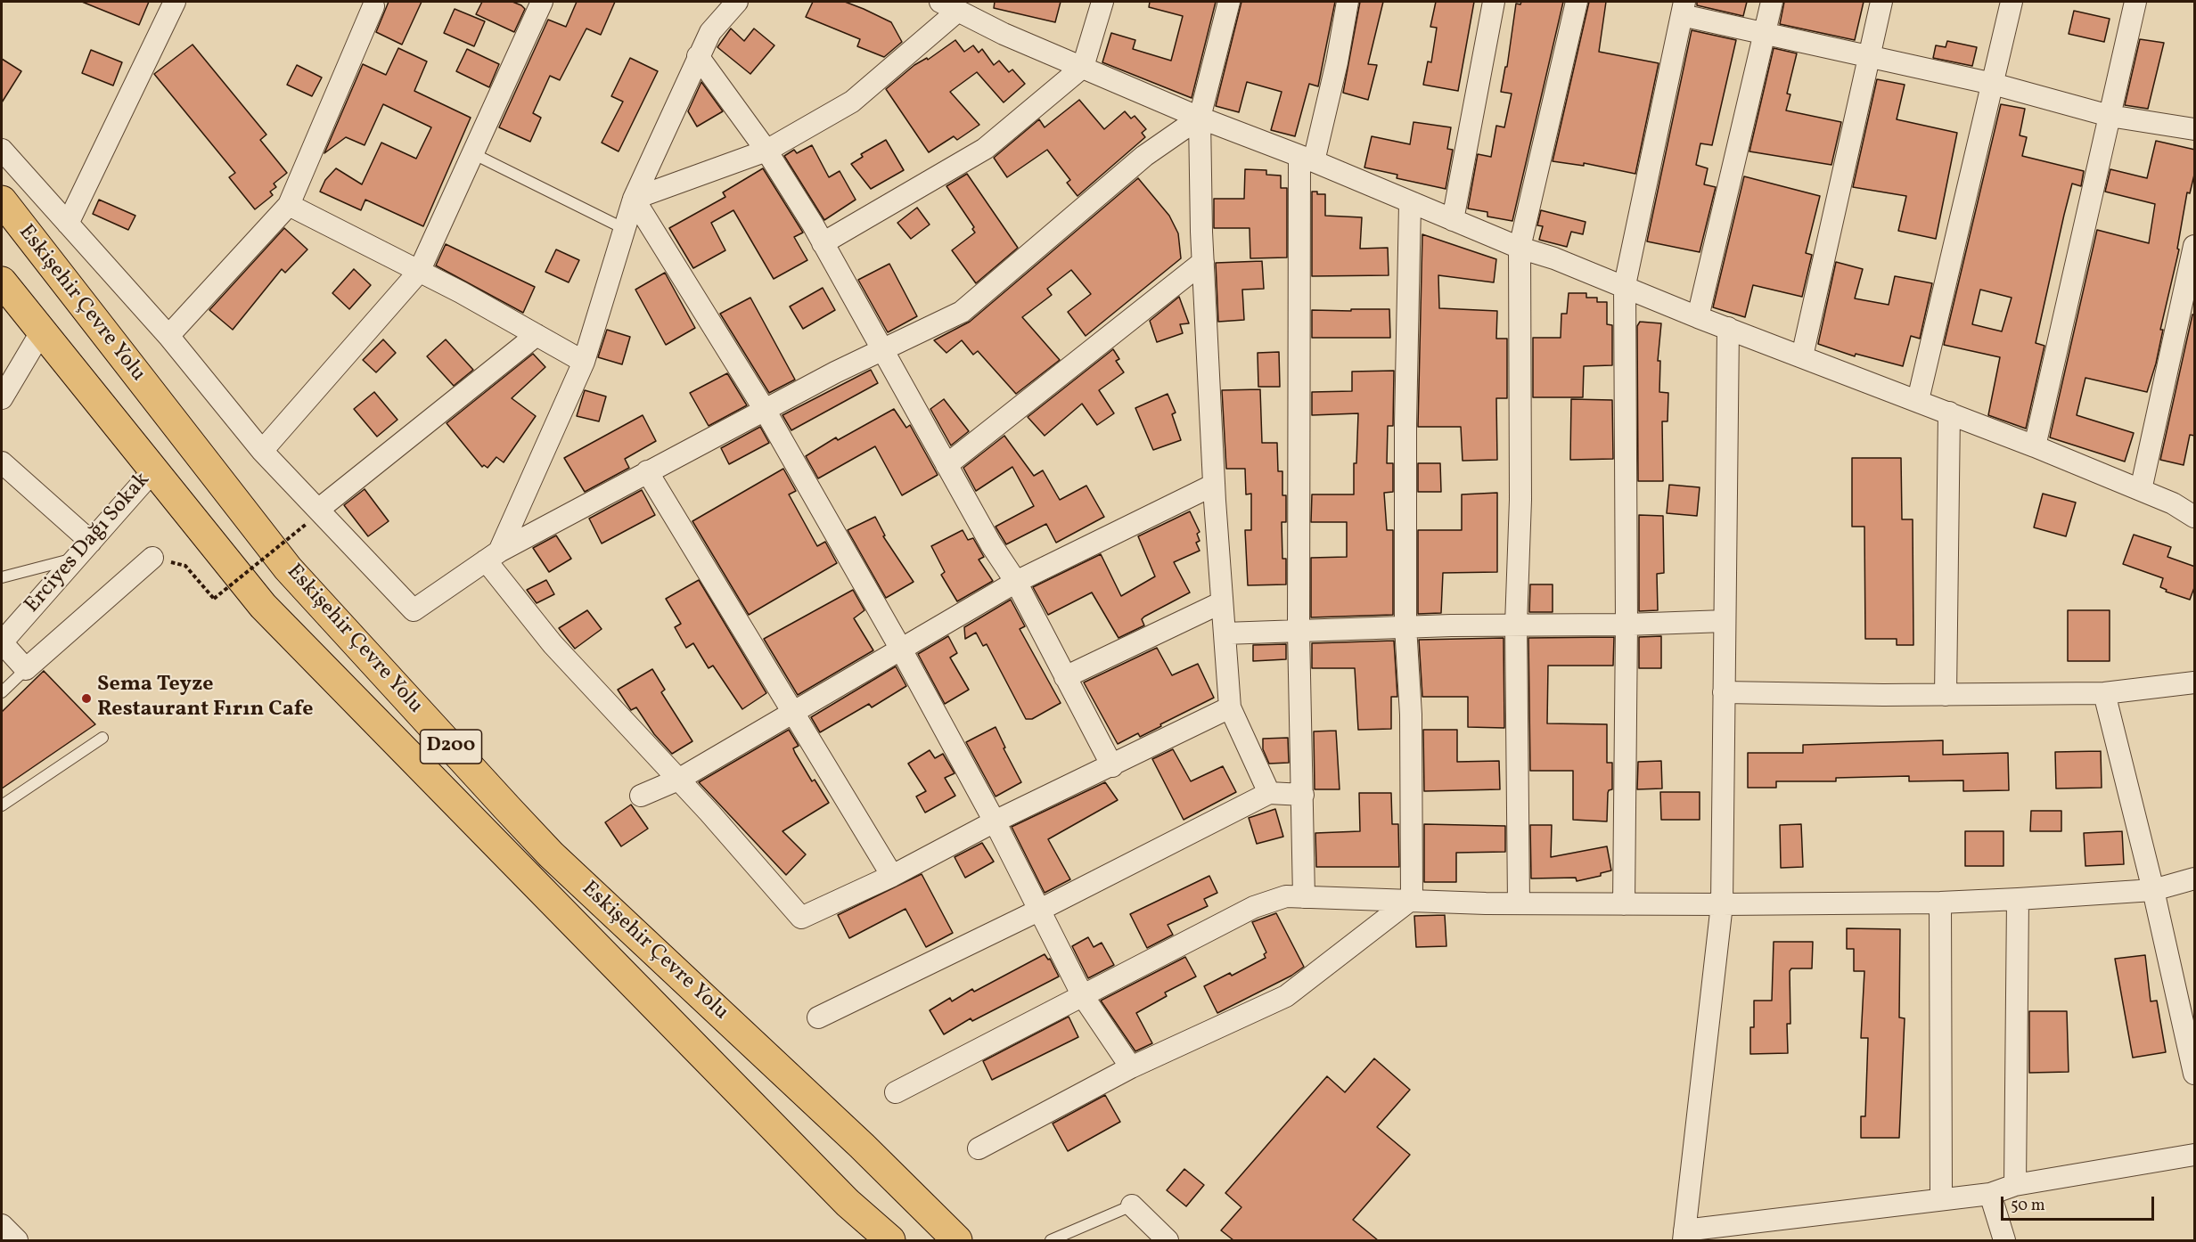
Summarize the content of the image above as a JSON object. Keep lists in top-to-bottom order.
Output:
{
  "streets": {
    "highway": ["Eskişehir Çevre Yolu", "D200"],
    "street": ["Erciyes Dağı Sokak"]
  },
  "crossings": [
    ["Eskişehir Çevre Yolu", "Erciyes Dağı Sokak"]
  ],
  "places": ["Sema Teyze Restaurant Fırın Cafe"],
  "scale_bar": "50 m"
}
